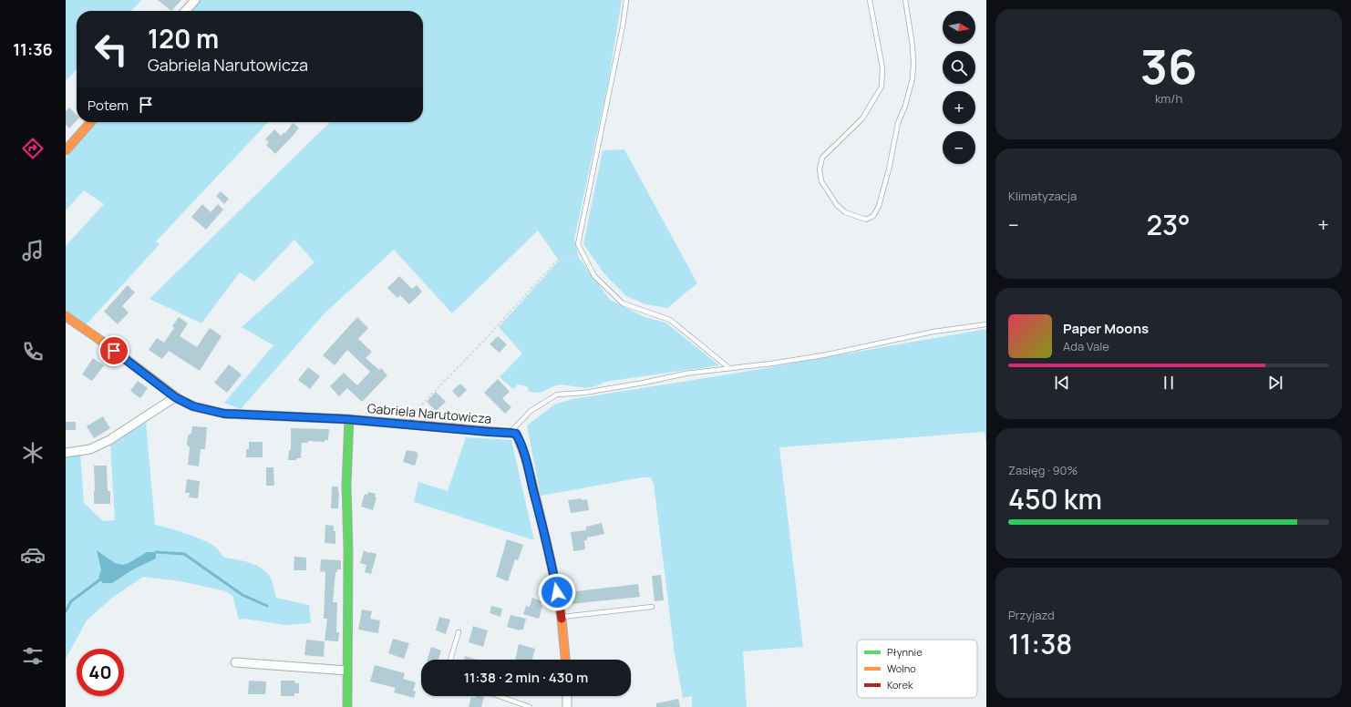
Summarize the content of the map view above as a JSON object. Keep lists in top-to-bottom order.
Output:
{
  "streets": {
    "street": ["Gabriela Narutowicza"]
  },
  "legend": ["Płynnie", "Wolno", "Korek"],
  "north": "right",
  "page": {
    "tabs": "11:36",
    "tile": [
      ["36", "km/h"],
      "Klimatyzacja",
      ["Zasięg · 90%", "450 km"],
      ["Przyjazd", "11:38"]
    ],
    "map_buttons": ["+", "−"],
    "turn": ["120 m", "Gabriela Narutowicza"],
    "then": "Potem",
    "heat": ["−", "23°", "+"],
    "song": ["Paper Moons", "Ada Vale"],
    "limit": "40",
    "trip": "11:38 · 2 min · 430 m"
  }
}
